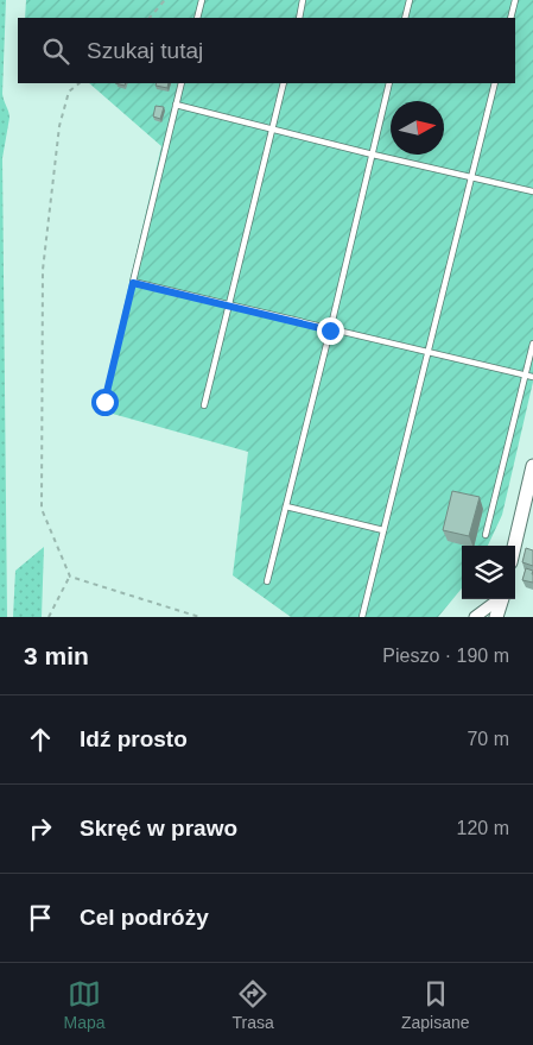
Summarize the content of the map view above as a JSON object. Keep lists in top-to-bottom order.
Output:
{
  "north": "right",
  "page": {
    "search": "Szukaj tutaj",
    "heading": ["3 min", "Pieszo · 190 m"],
    "list": [
      ["Idź prosto", "70 m"],
      ["Skręć w prawo", "120 m"],
      "Cel podróży"
    ],
    "nav": ["Mapa", "Trasa", "Zapisane"]
  }
}
